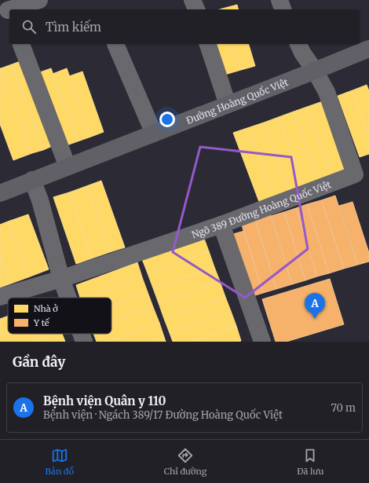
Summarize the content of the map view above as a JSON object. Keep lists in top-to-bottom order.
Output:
{
  "streets": {
    "main road": ["Đường Hoàng Quốc Việt"],
    "street": ["Ngõ 389 Đường Hoàng Quốc Việt"]
  },
  "crossings": [
    ["Đường Hoàng Quốc Việt", "Ngõ 389 Đường Hoàng Quốc Việt"]
  ],
  "legend": ["Nhà ở", "Y tế"],
  "page": {
    "search": "Tìm kiếm",
    "pins": "A",
    "heading": "Gần đây",
    "list": [
      {
        "mark": "A",
        "name": "Bệnh viện Quân y 110",
        "note": "Bệnh viện · Ngách 389/17 Đường Hoàng Quốc Việt",
        "value": "70 m"
      }
    ],
    "nav": ["Bản đồ", "Chỉ đường", "Đã lưu"]
  }
}
